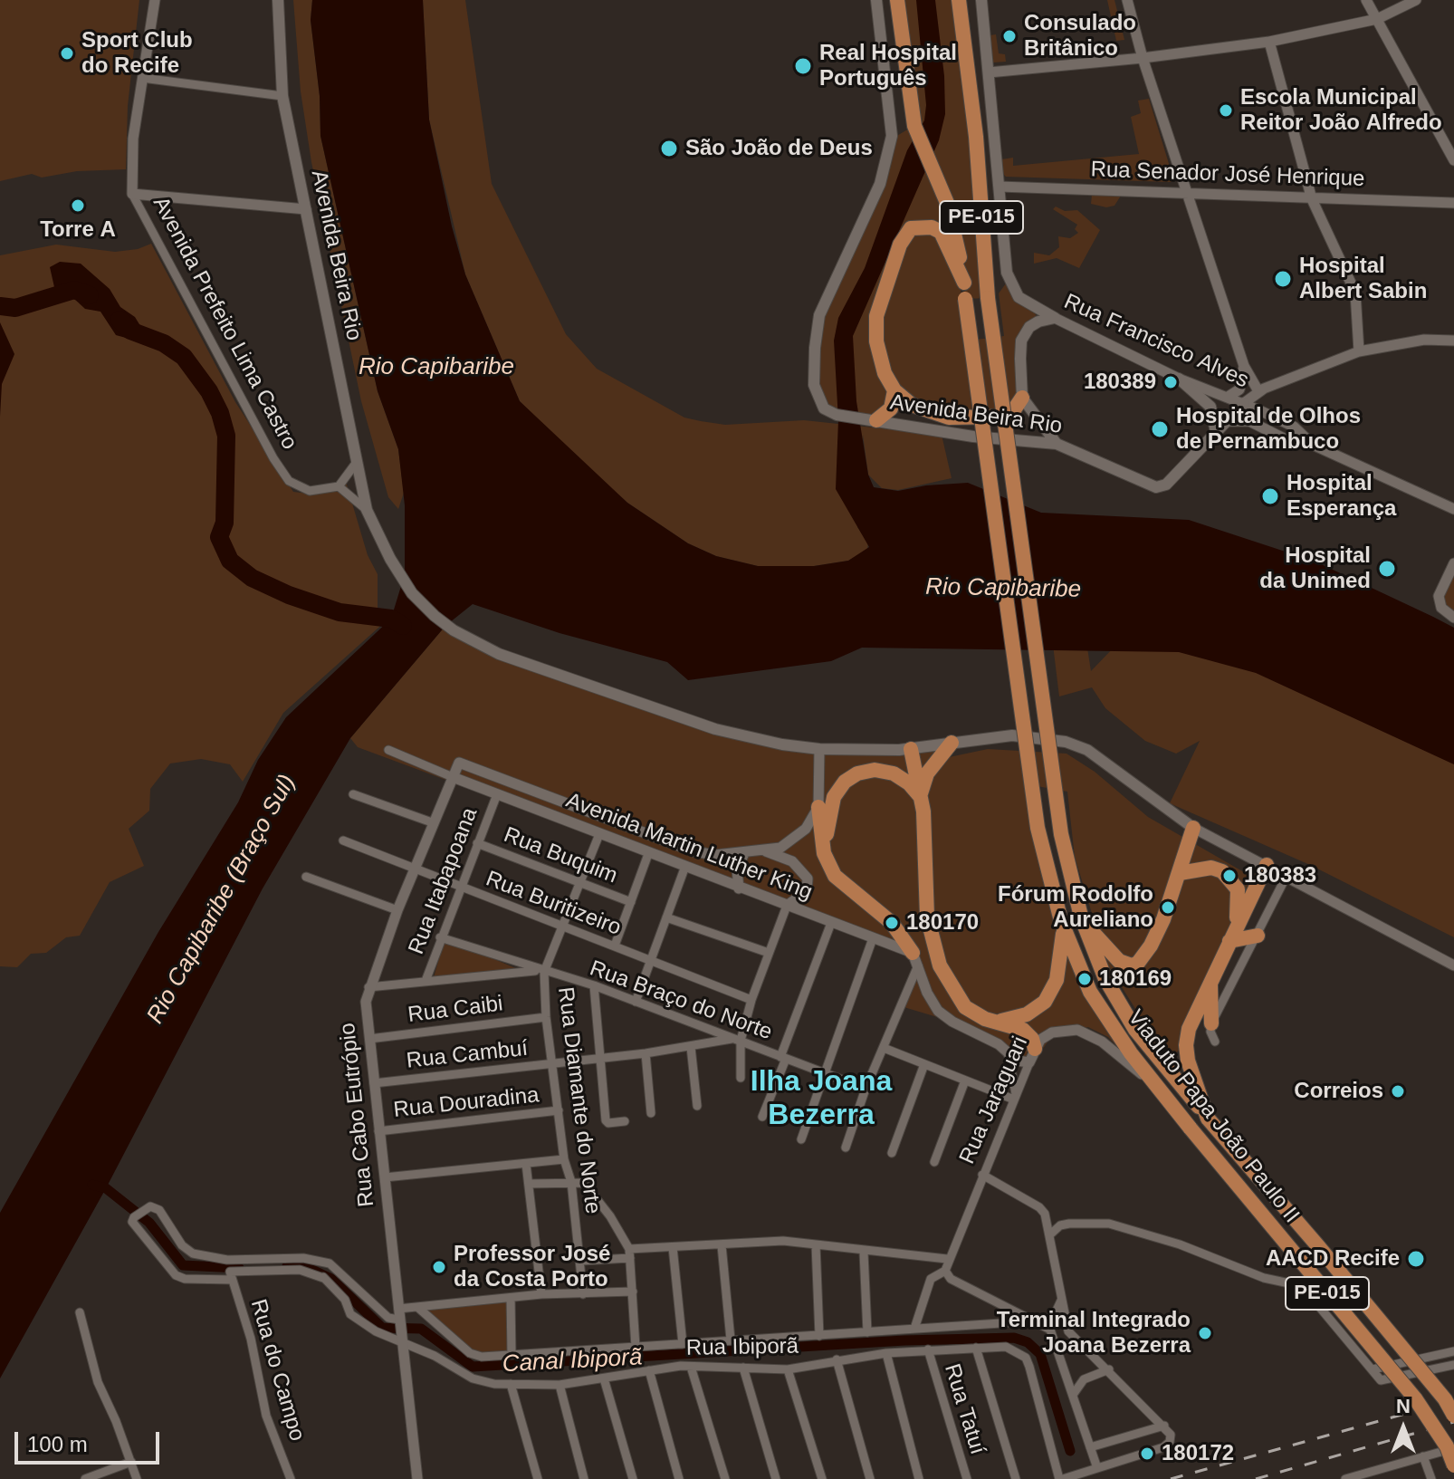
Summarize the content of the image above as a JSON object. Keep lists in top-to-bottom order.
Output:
{
  "streets": {
    "highway": ["PE-015", "Viaduto Papa João Paulo II"],
    "main road": ["Avenida Beira Rio", "Rua Francisco Alves"],
    "street": [
      "Rua Senador José Henrique",
      "Avenida Prefeito Lima Castro",
      "Avenida Martin Luther King",
      "Rua Buquim",
      "Rua Itabapoana",
      "Rua Buritizeiro",
      "Rua Braço do Norte",
      "Rua Caibi",
      "Rua Cambuí",
      "Rua Diamante do Norte",
      "Rua Jaraguari",
      "Rua Douradina",
      "Rua Cabo Eutrópio",
      "Rua Ibiporã",
      "Rua do Campo",
      "Rua Tatuí"
    ]
  },
  "crossings": [
    ["Rua Senador José Henrique", "Rua Francisco Alves"],
    ["PE-015", "Viaduto Papa João Paulo II"],
    ["Avenida Martin Luther King", "Rua Itabapoana"],
    ["Avenida Martin Luther King", "Rua Diamante do Norte"],
    ["Avenida Martin Luther King", "Rua Cabo Eutrópio"],
    ["Rua Buquim", "Rua Itabapoana"],
    ["Rua Buquim", "Rua Diamante do Norte"],
    ["Rua Itabapoana", "Rua Buritizeiro"],
    ["Rua Itabapoana", "Rua Braço do Norte"],
    ["Rua Buritizeiro", "Rua Diamante do Norte"],
    ["Rua Buritizeiro", "Rua Cabo Eutrópio"],
    ["Rua Braço do Norte", "Rua Cambuí"],
    ["Rua Braço do Norte", "Rua Diamante do Norte"],
    ["Rua Caibi", "Rua Diamante do Norte"],
    ["Rua Caibi", "Rua Cabo Eutrópio"],
    ["Rua Cambuí", "Rua Diamante do Norte"],
    ["Rua Cambuí", "Rua Cabo Eutrópio"],
    ["Rua Diamante do Norte", "Rua Douradina"],
    ["Rua Jaraguari", "Viaduto Papa João Paulo II"],
    ["Rua Douradina", "Rua Cabo Eutrópio"],
    ["Rua Cabo Eutrópio", "Rua Ibiporã"],
    ["Rua Ibiporã", "Rua do Campo"],
    ["Rua Ibiporã", "Rua Tatuí"]
  ],
  "districts": ["Ilha Joana Bezerra"],
  "water": ["Rio Capibaribe", "Rio Capibaribe (Braço Sul)", "Canal Ibiporã"],
  "places": [
    "Consulado Britânico",
    "Sport Club do Recife",
    "Real Hospital Português",
    "Escola Municipal Reitor João Alfredo",
    "São João de Deus",
    "Torre A",
    "Hospital Albert Sabin",
    "180389",
    "Hospital de Olhos de Pernambuco",
    "Hospital Esperança",
    "Hospital da Unimed",
    "180383",
    "Fórum Rodolfo Aureliano",
    "180170",
    "180169",
    "Correios",
    "AACD Recife",
    "Professor José da Costa Porto",
    "Terminal Integrado Joana Bezerra",
    "180172"
  ],
  "scale_bar": "100 m",
  "north": "top"
}
